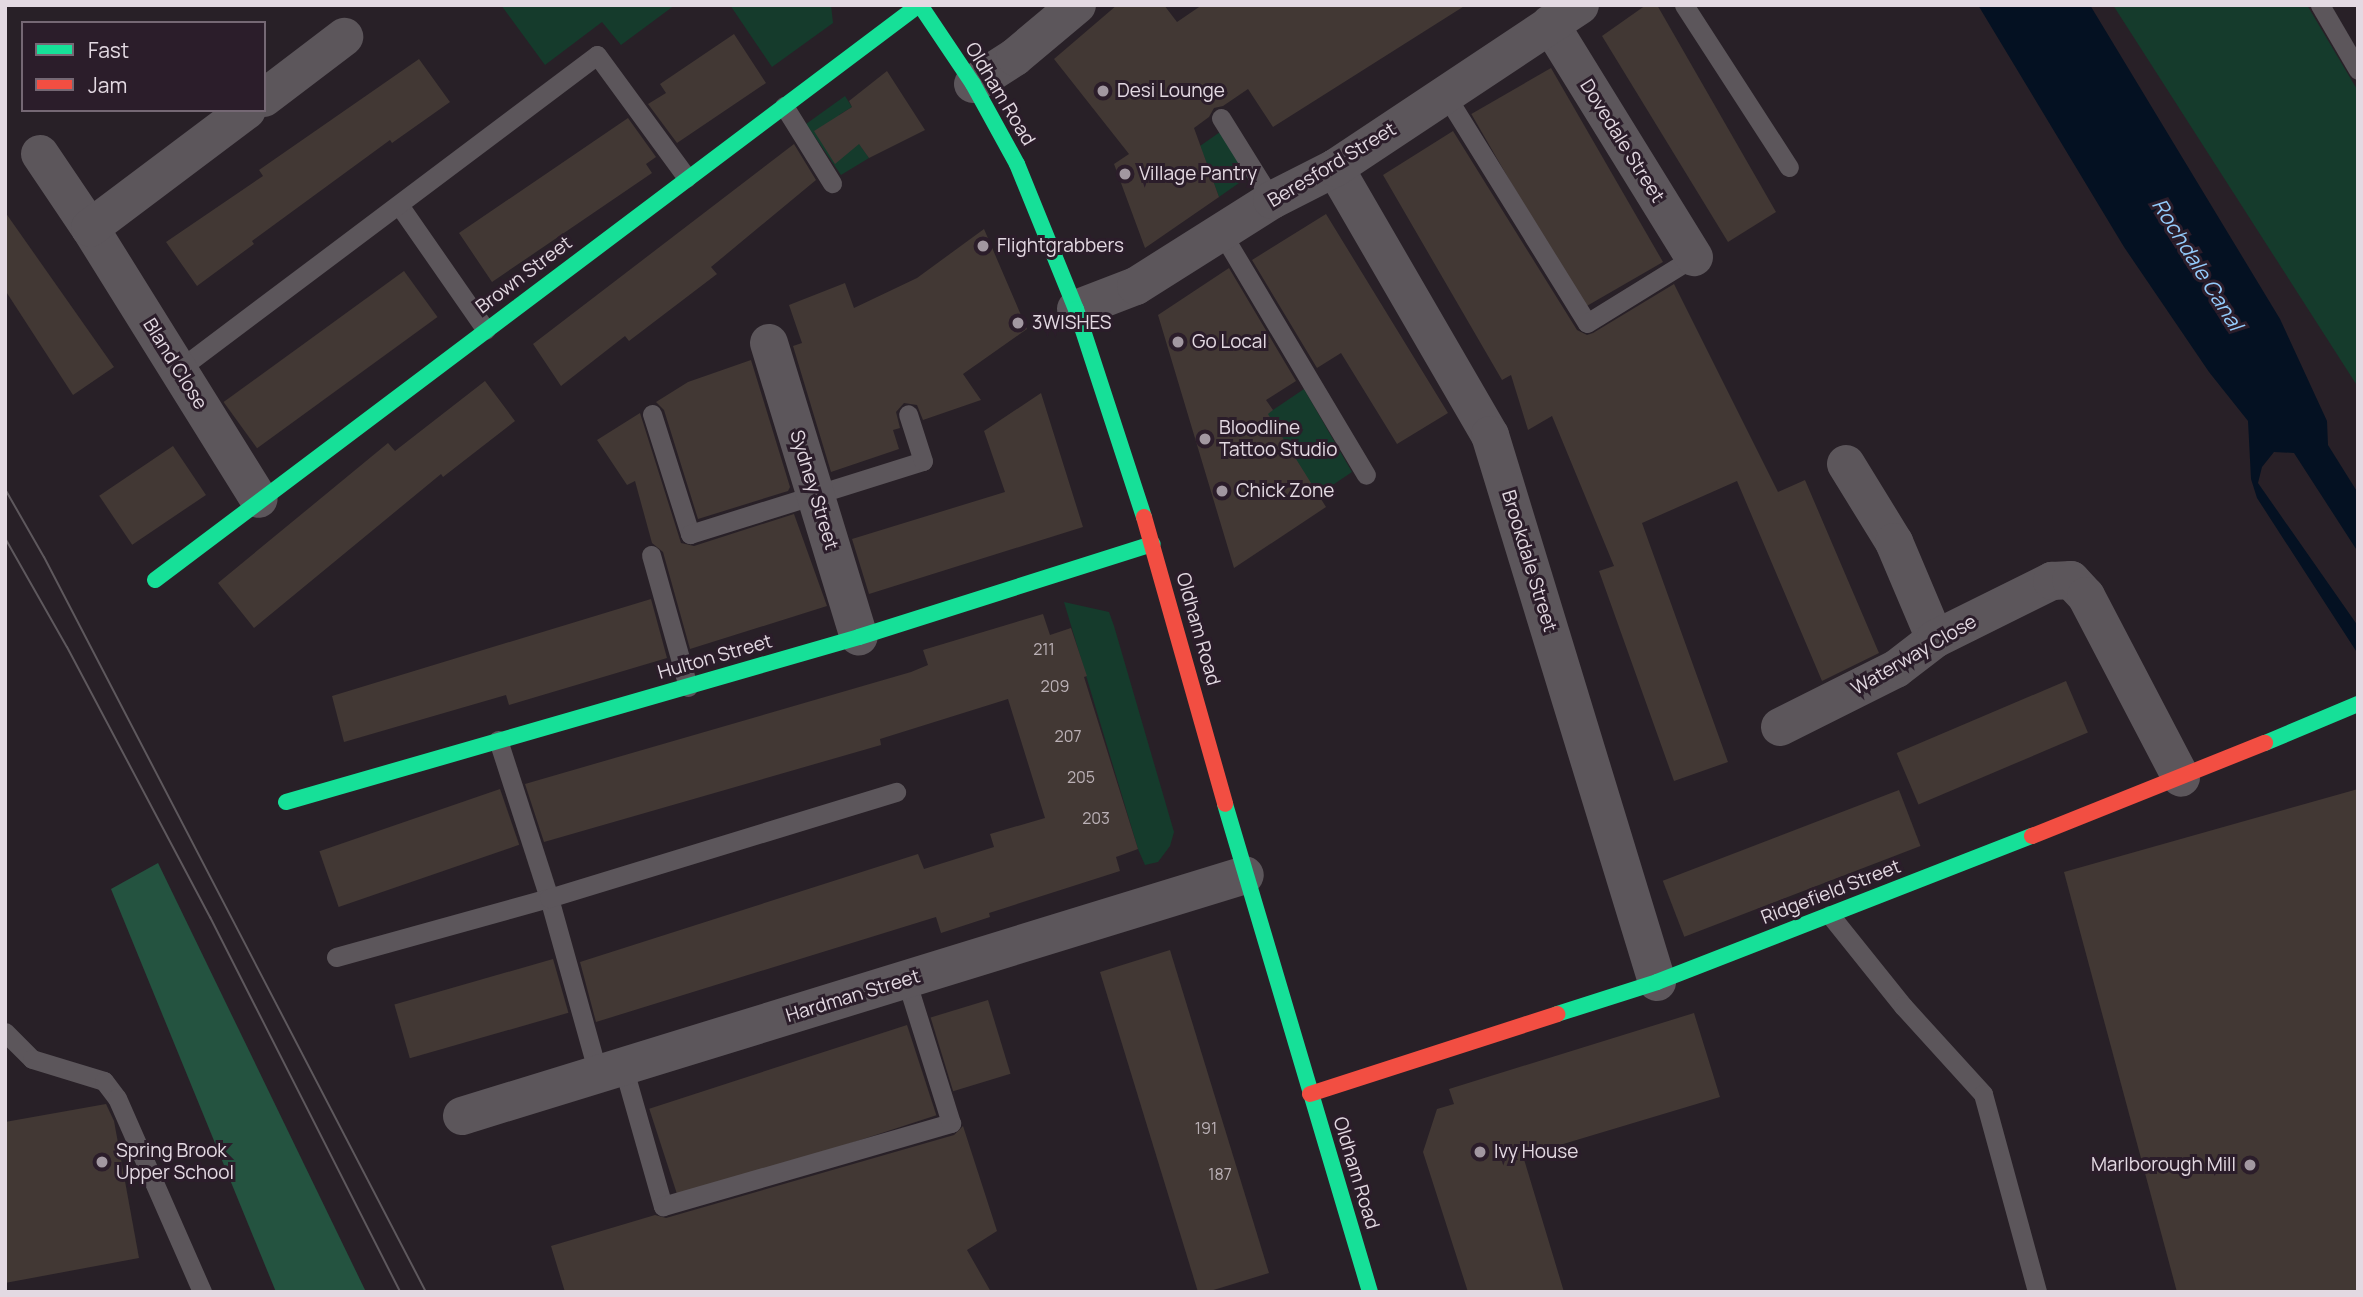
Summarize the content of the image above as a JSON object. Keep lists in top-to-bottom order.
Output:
{
  "streets": {
    "main road": [
      "Oldham Road",
      "Brown Street",
      "Hulton Street",
      "Ridgefield Street"
    ],
    "street": [
      "Dovedale Street",
      "Beresford Street",
      "Bland Close",
      "Sydney Street",
      "Brookdale Street",
      "Waterway Close",
      "Hardman Street"
    ]
  },
  "crossings": [
    ["Oldham Road", "Beresford Street"],
    ["Oldham Road", "Brown Street"],
    ["Oldham Road", "Hulton Street"],
    ["Oldham Road", "Ridgefield Street"],
    ["Oldham Road", "Hardman Street"],
    ["Dovedale Street", "Beresford Street"],
    ["Beresford Street", "Brookdale Street"],
    ["Brown Street", "Bland Close"],
    ["Sydney Street", "Hulton Street"],
    ["Brookdale Street", "Ridgefield Street"],
    ["Waterway Close", "Ridgefield Street"]
  ],
  "water": ["Rochdale Canal"],
  "places": [
    "Desi Lounge",
    "Village Pantry",
    "Flightgrabbers",
    "3WISHES",
    "Go Local",
    "Bloodline Tattoo Studio",
    "Chick Zone",
    "Ivy House",
    "Spring Brook Upper School",
    "Marlborough Mill"
  ],
  "house_numbers": [
    "211",
    "209",
    "207",
    "205",
    "203",
    "191",
    "187"
  ],
  "legend": ["Fast", "Jam"]
}
